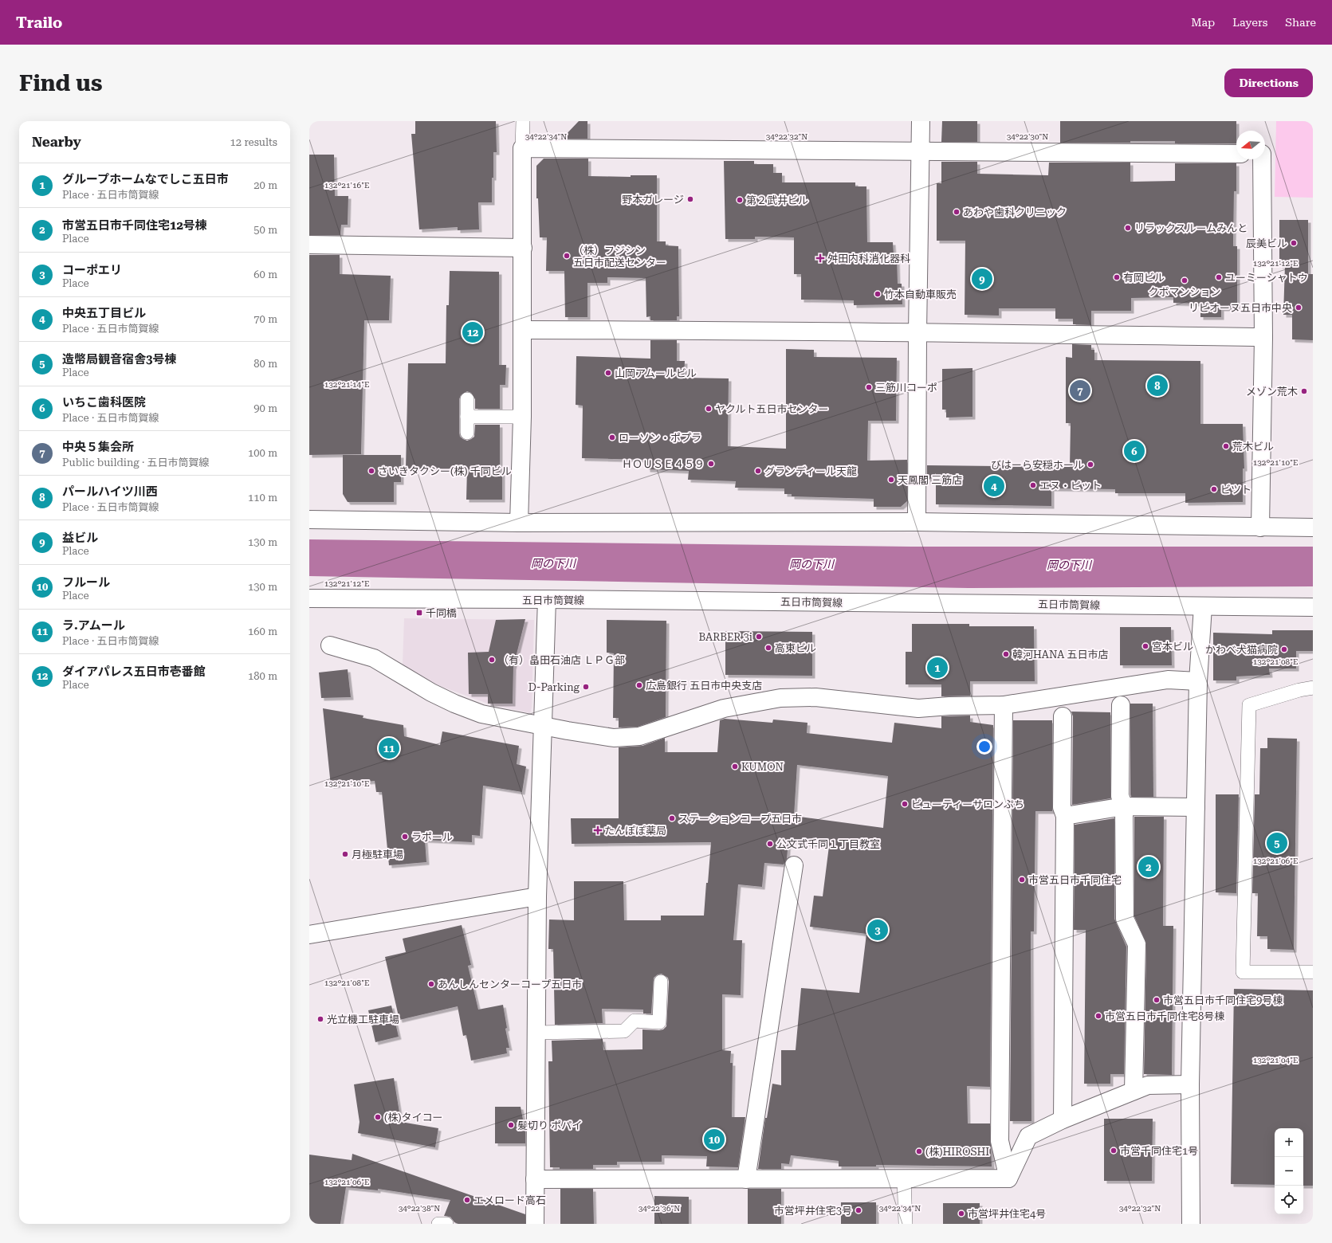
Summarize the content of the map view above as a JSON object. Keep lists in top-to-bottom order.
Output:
{
  "streets": {
    "street": ["五日市筒賀線"]
  },
  "water": ["岡の下川"],
  "places": {
    "other": [
      "野本ガレージ",
      "第２武井ビル",
      "あわや歯科クリニック",
      "リラックスルームみんと",
      "辰美ビル",
      "（株）フジシン 五日市配送センター",
      "有岡ビル",
      "ユーミーシャトウ",
      "クボマンション",
      "竹本自動車販売",
      "リビオーヌ五日市中央",
      "山岡アムールビル",
      "三筋川コーポ",
      "メゾン荒木",
      "ヤクルト五日市センター",
      "ローソン・ポプラ",
      "荒木ビル",
      "ＨＯＵＳＥ４５９",
      "びはーら安穏ホール",
      "さいきタクシー(株) 千同ビル",
      "グランディール天龍",
      "天鳳閣 三筋店",
      "エヌ・ピット",
      "ビツト",
      "BARBER 3i",
      "宮本ビル",
      "高東ビル",
      "かわべ犬猫病院",
      "韓河HANA 五日市店",
      "（有）畠田石油店 ＬＰＧ部",
      "広島銀行 五日市中央支店",
      "D-Parking",
      "KUMON",
      "ビューティーサロンぷち",
      "ステーションコープ五日市",
      "ラポール",
      "公文式千同１丁目教室",
      "月極駐車場",
      "市営五日市千同住宅",
      "あんしんセンターコープ五日市",
      "市営五日市千同住宅9号棟",
      "市営五日市千同住宅8号棟",
      "光立機工駐車場",
      "(株)タイコー",
      "髪切り ポパイ",
      "市営千同住宅1号",
      "(株)HIROSHI",
      "エメロード高石",
      "市営坪井住宅3号",
      "市営坪井住宅4号"
    ],
    "health": ["舛田内科消化器科", "たんぽぽ薬局"],
    "transit": ["千同橋"]
  },
  "north": "left",
  "page": {
    "header": "Trailo",
    "nav": ["Map", "Layers", "Share"],
    "buttons": "Directions",
    "title": "Find us",
    "heading": ["Nearby", "12 results"],
    "list": [
      {
        "mark": "1",
        "name": "グループホームなでしこ五日市",
        "note": "Place · 五日市筒賀線",
        "value": "20 m"
      },
      {
        "mark": "2",
        "name": "市営五日市千同住宅12号棟",
        "note": "Place",
        "value": "50 m"
      },
      {
        "mark": "3",
        "name": "コーポエリ",
        "note": "Place",
        "value": "60 m"
      },
      {
        "mark": "4",
        "name": "中央五丁目ビル",
        "note": "Place · 五日市筒賀線",
        "value": "70 m"
      },
      {
        "mark": "5",
        "name": "造幣局観音宿舎3号棟",
        "note": "Place",
        "value": "80 m"
      },
      {
        "mark": "6",
        "name": "いちこ歯科医院",
        "note": "Place · 五日市筒賀線",
        "value": "90 m"
      },
      {
        "mark": "7",
        "name": "中央５集会所",
        "note": "Public building · 五日市筒賀線",
        "value": "100 m"
      },
      {
        "mark": "8",
        "name": "パールハイツ川西",
        "note": "Place · 五日市筒賀線",
        "value": "110 m"
      },
      {
        "mark": "9",
        "name": "益ビル",
        "note": "Place",
        "value": "130 m"
      },
      {
        "mark": "10",
        "name": "フルール",
        "note": "Place",
        "value": "130 m"
      },
      {
        "mark": "11",
        "name": "ラ.アムール",
        "note": "Place · 五日市筒賀線",
        "value": "160 m"
      },
      {
        "mark": "12",
        "name": "ダイアパレス五日市壱番館",
        "note": "Place",
        "value": "180 m"
      }
    ],
    "pins": [
      "9",
      "12",
      "8",
      "7",
      "6",
      "4",
      "1",
      "11",
      "5",
      "2",
      "3",
      "10"
    ],
    "map_buttons": ["+", "−"]
  },
  "coordinates": [
    "34°22'34\"N",
    "34°22'32\"N",
    "34°22'30\"N",
    "132°21'16\"E",
    "132°21'12\"E",
    "132°21'14\"E",
    "132°21'10\"E",
    "132°21'08\"E",
    "132°21'06\"E",
    "132°21'04\"E",
    "34°22'38\"N",
    "34°22'36\"N"
  ]
}
